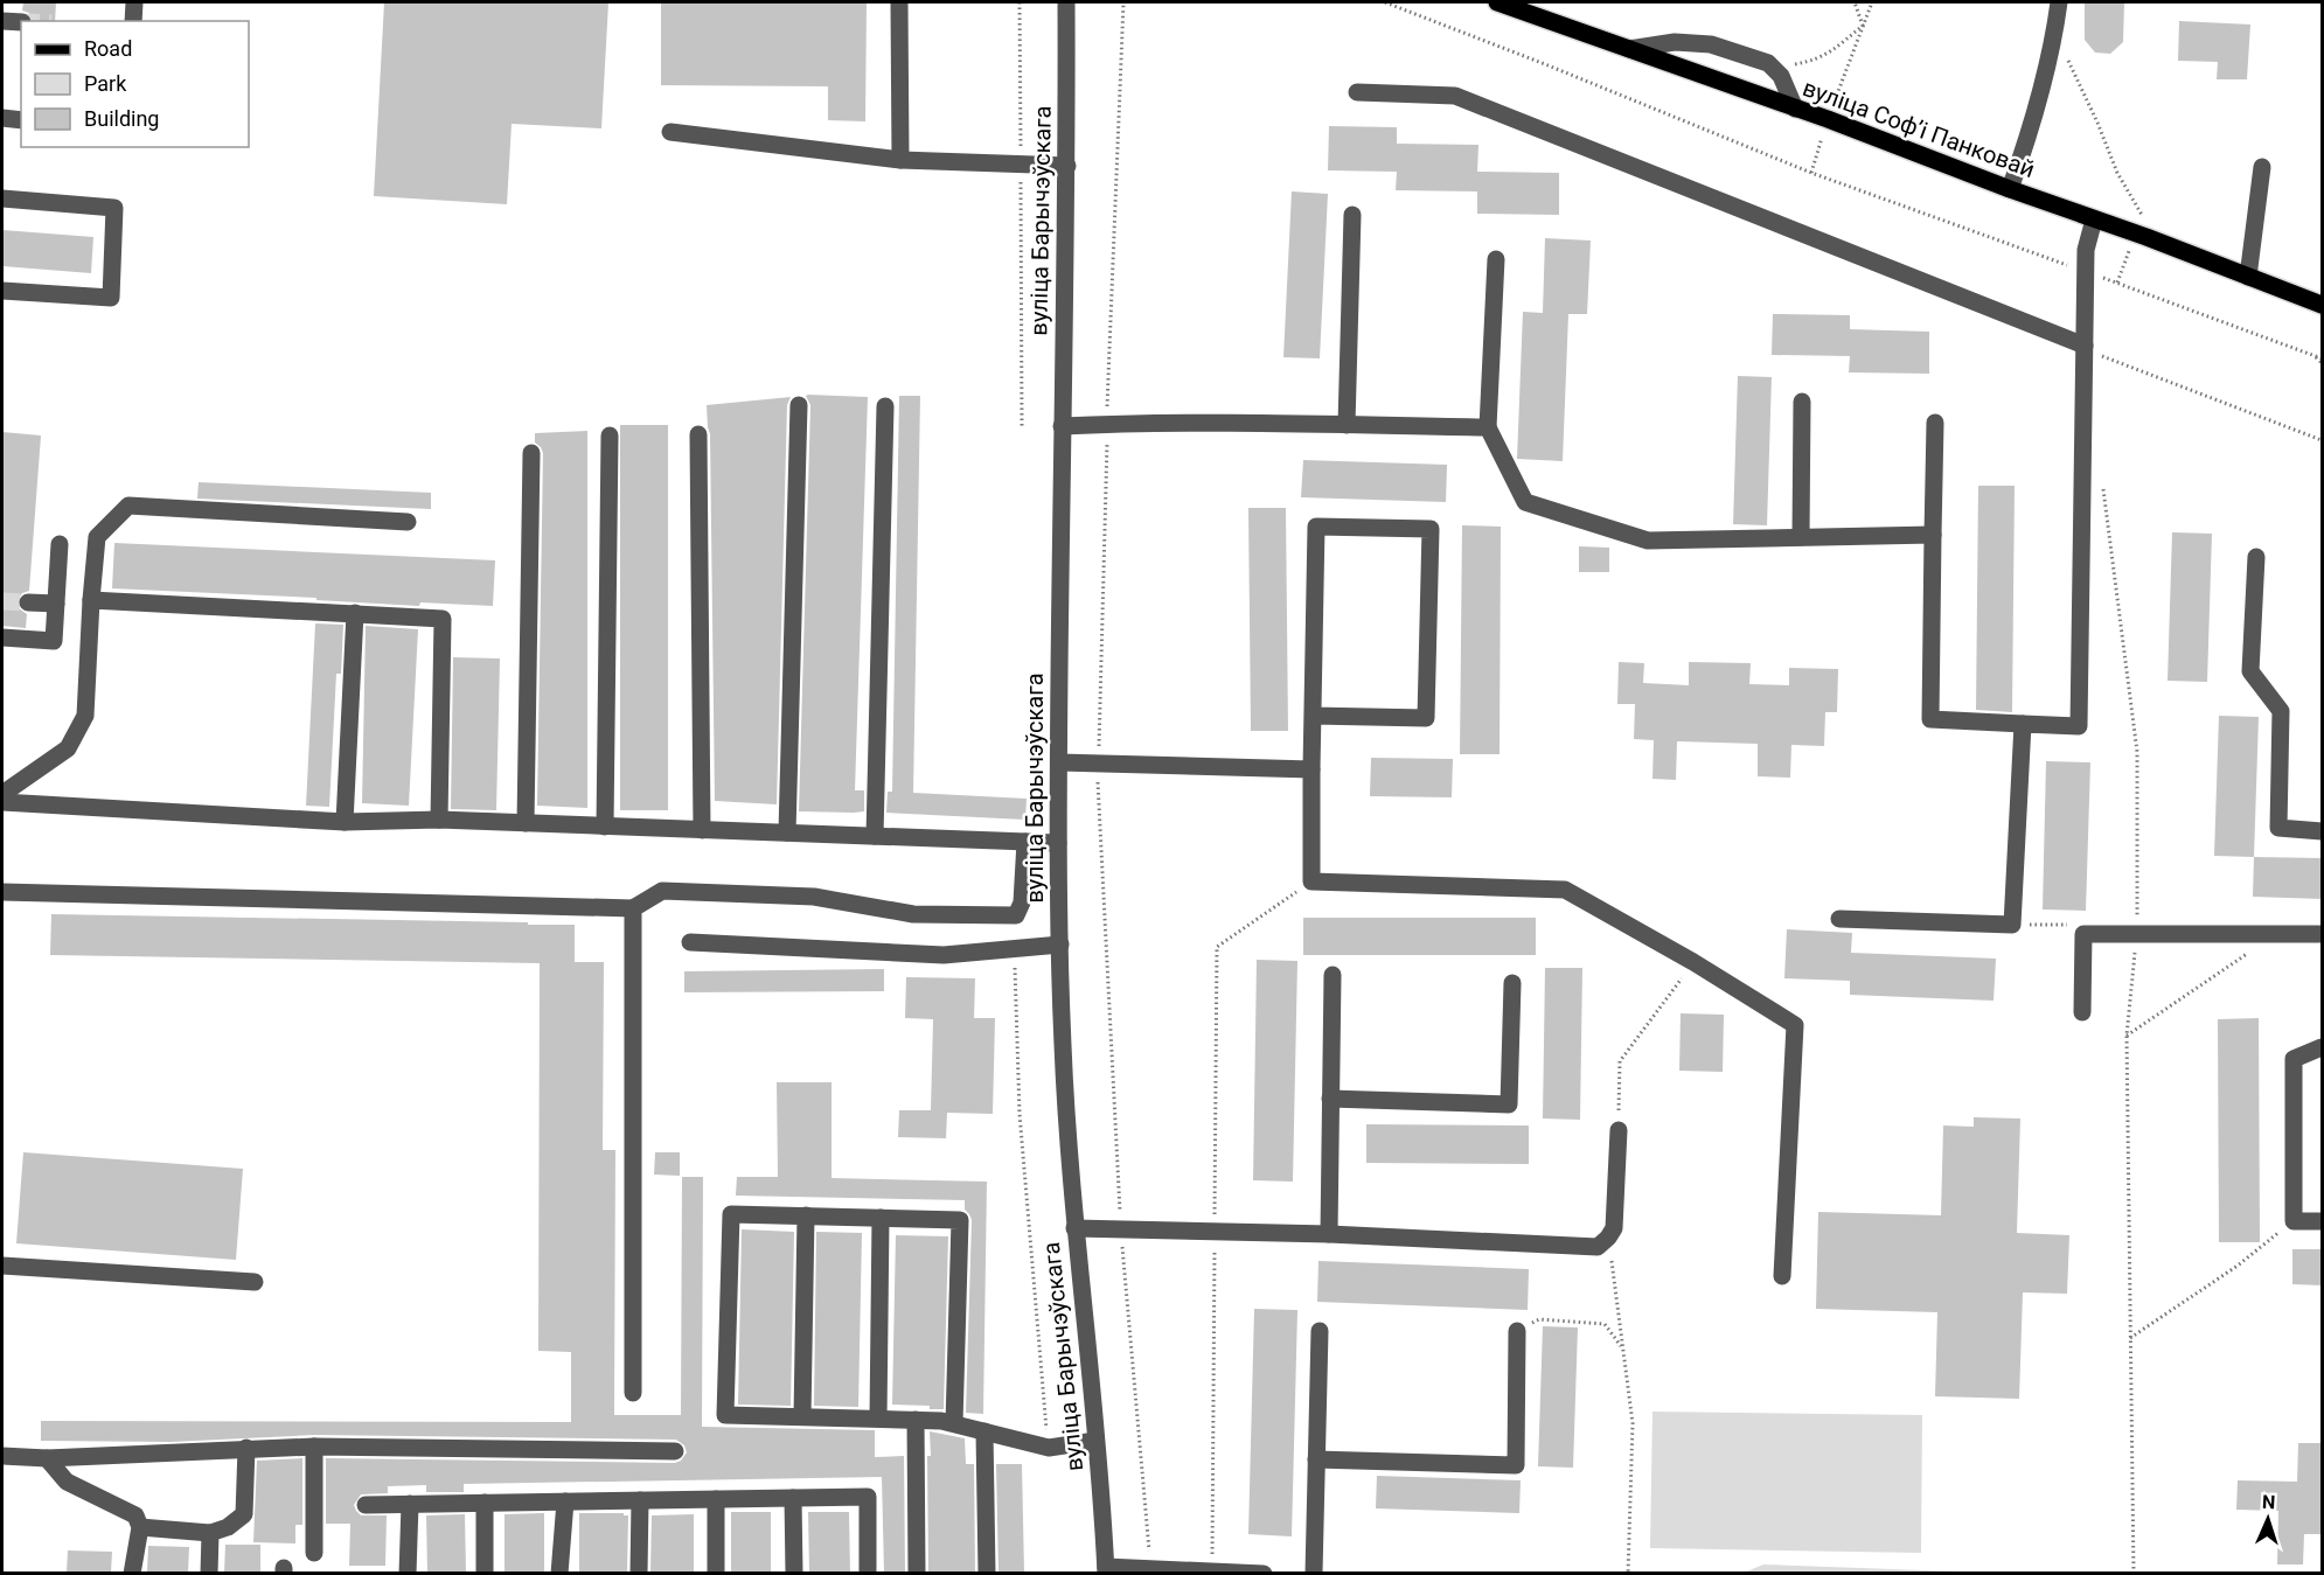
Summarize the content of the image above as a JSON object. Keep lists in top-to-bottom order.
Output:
{
  "streets": {
    "main road": ["вуліца Софʼі Панковай"],
    "street": ["вуліца Барычэўскага"]
  },
  "legend": ["Road", "Park", "Building"],
  "north": "top"
}
